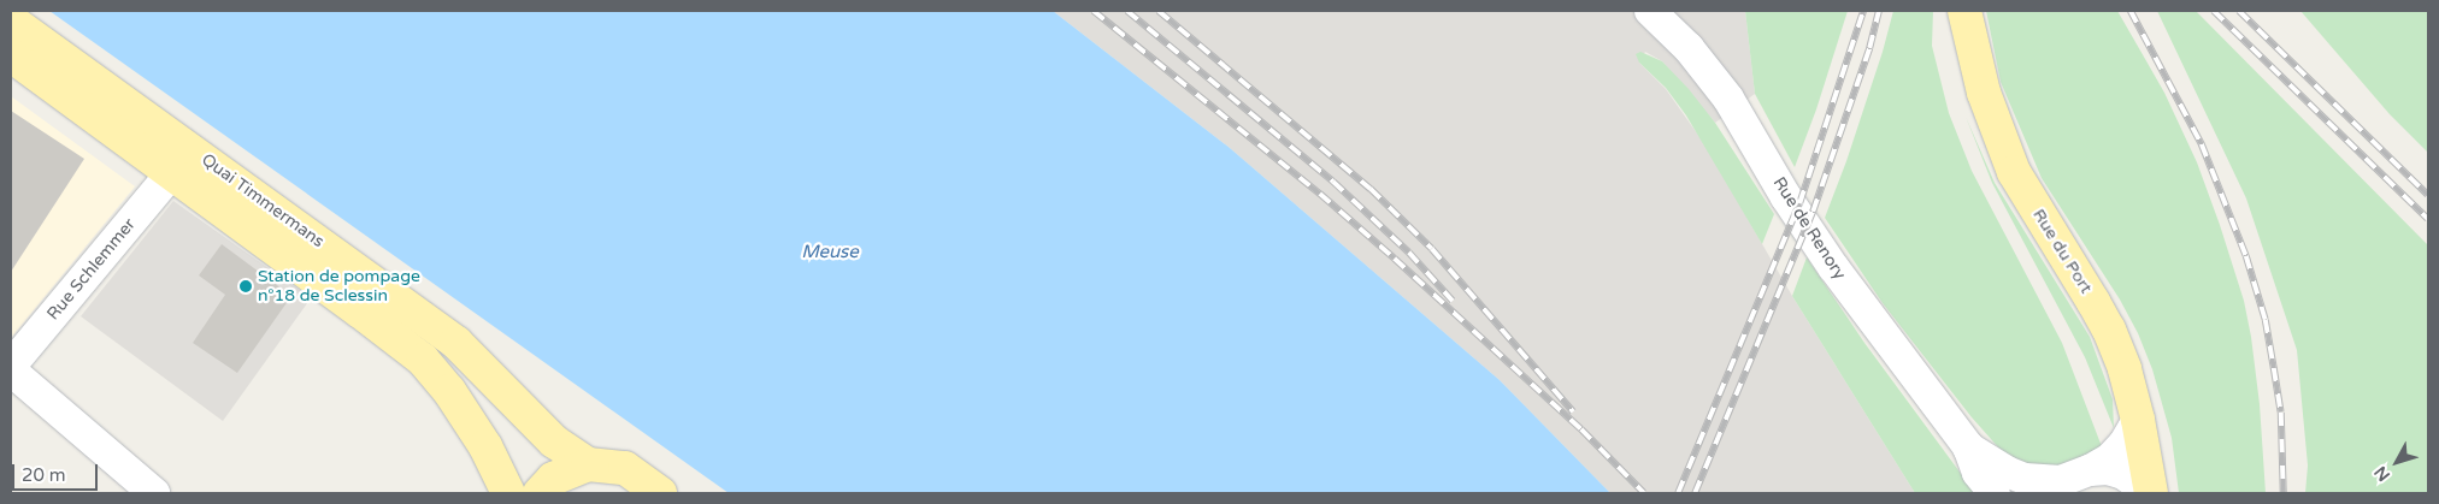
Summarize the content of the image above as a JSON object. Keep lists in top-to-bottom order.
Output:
{
  "streets": {
    "main road": ["Quai Timmermans", "Rue du Port"],
    "street": ["Rue de Renory", "Rue Schlemmer"]
  },
  "crossings": [
    ["Quai Timmermans", "Rue Schlemmer"],
    ["Rue de Renory", "Rue du Port"]
  ],
  "water": ["Meuse"],
  "places": ["Station de pompage n°18 de Sclessin"],
  "scale_bar": "20 m",
  "north": "bottom left"
}
